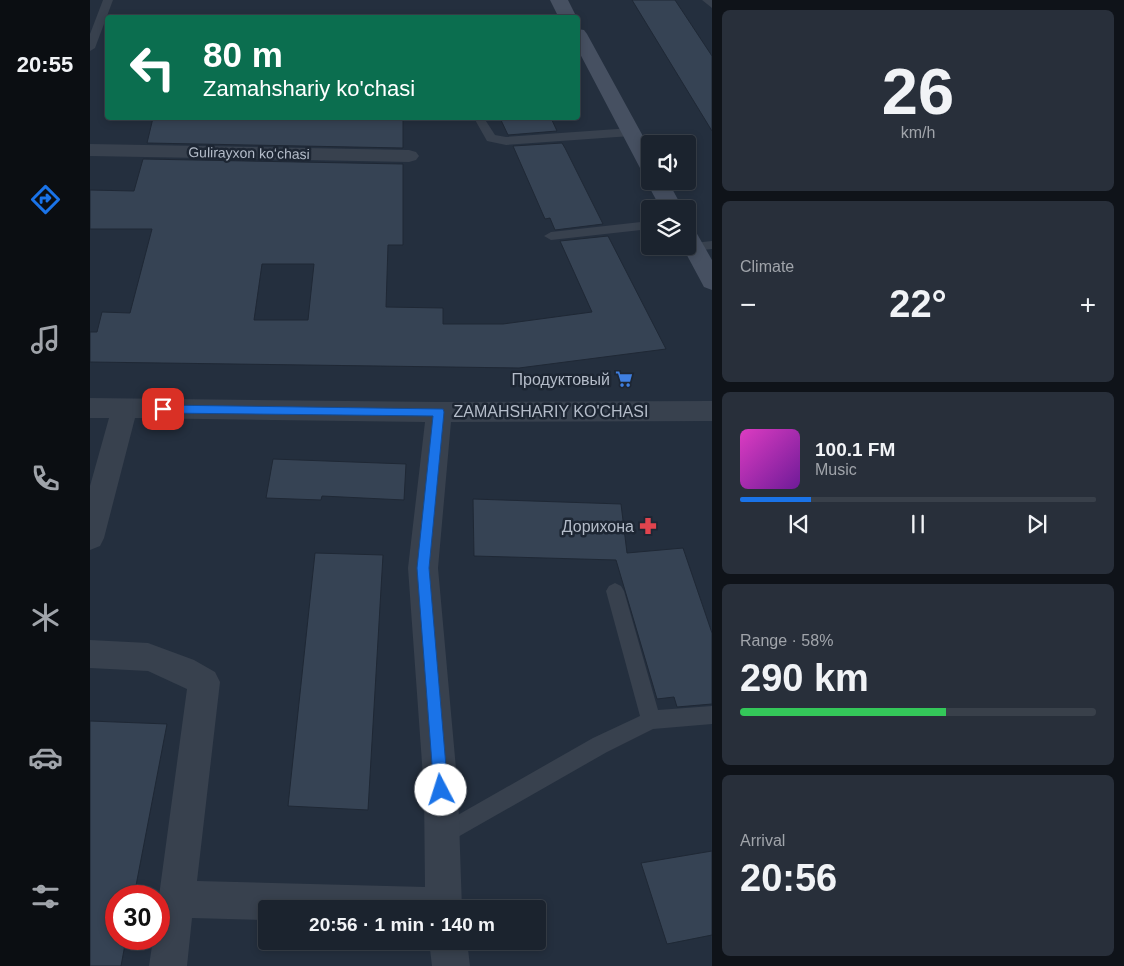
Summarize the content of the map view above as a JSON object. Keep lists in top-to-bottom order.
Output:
{
  "streets": {
    "street": ["Gulirayxon koʻchasi", "ZAMAHSHARIY KO'CHASI"]
  },
  "places": {
    "supermarket": ["Продуктовый"],
    "pharmacy": ["Дорихона"]
  },
  "page": {
    "tabs": "20:55",
    "tile": [
      ["26", "km/h"],
      "Climate",
      ["Range · 58%", "290 km"],
      ["Arrival", "20:56"]
    ],
    "turn": ["80 m", "Zamahshariy ko'chasi"],
    "heat": ["−", "22°", "+"],
    "song": ["100.1 FM", "Music"],
    "limit": "30",
    "trip": "20:56 · 1 min · 140 m"
  }
}
